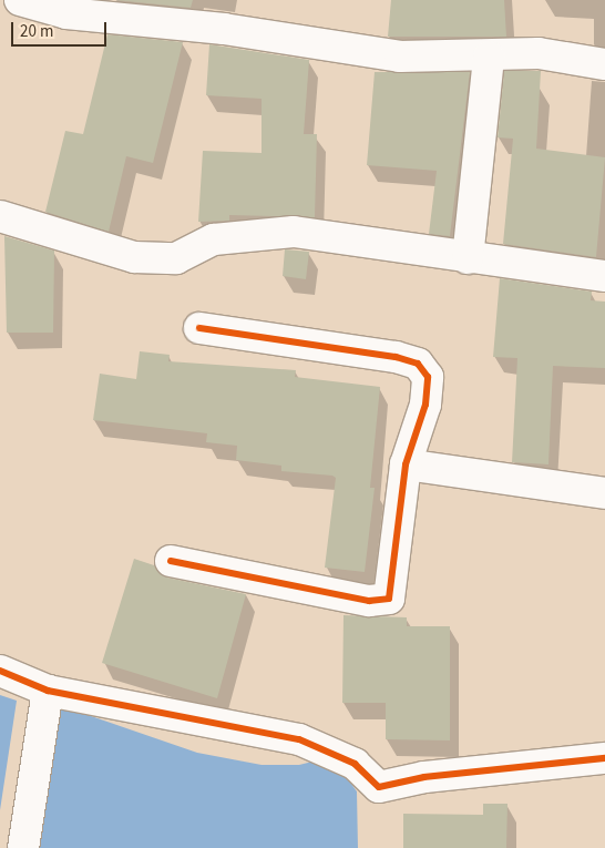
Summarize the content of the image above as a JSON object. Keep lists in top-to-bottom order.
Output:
{
  "scale_bar": "20 m"
}
